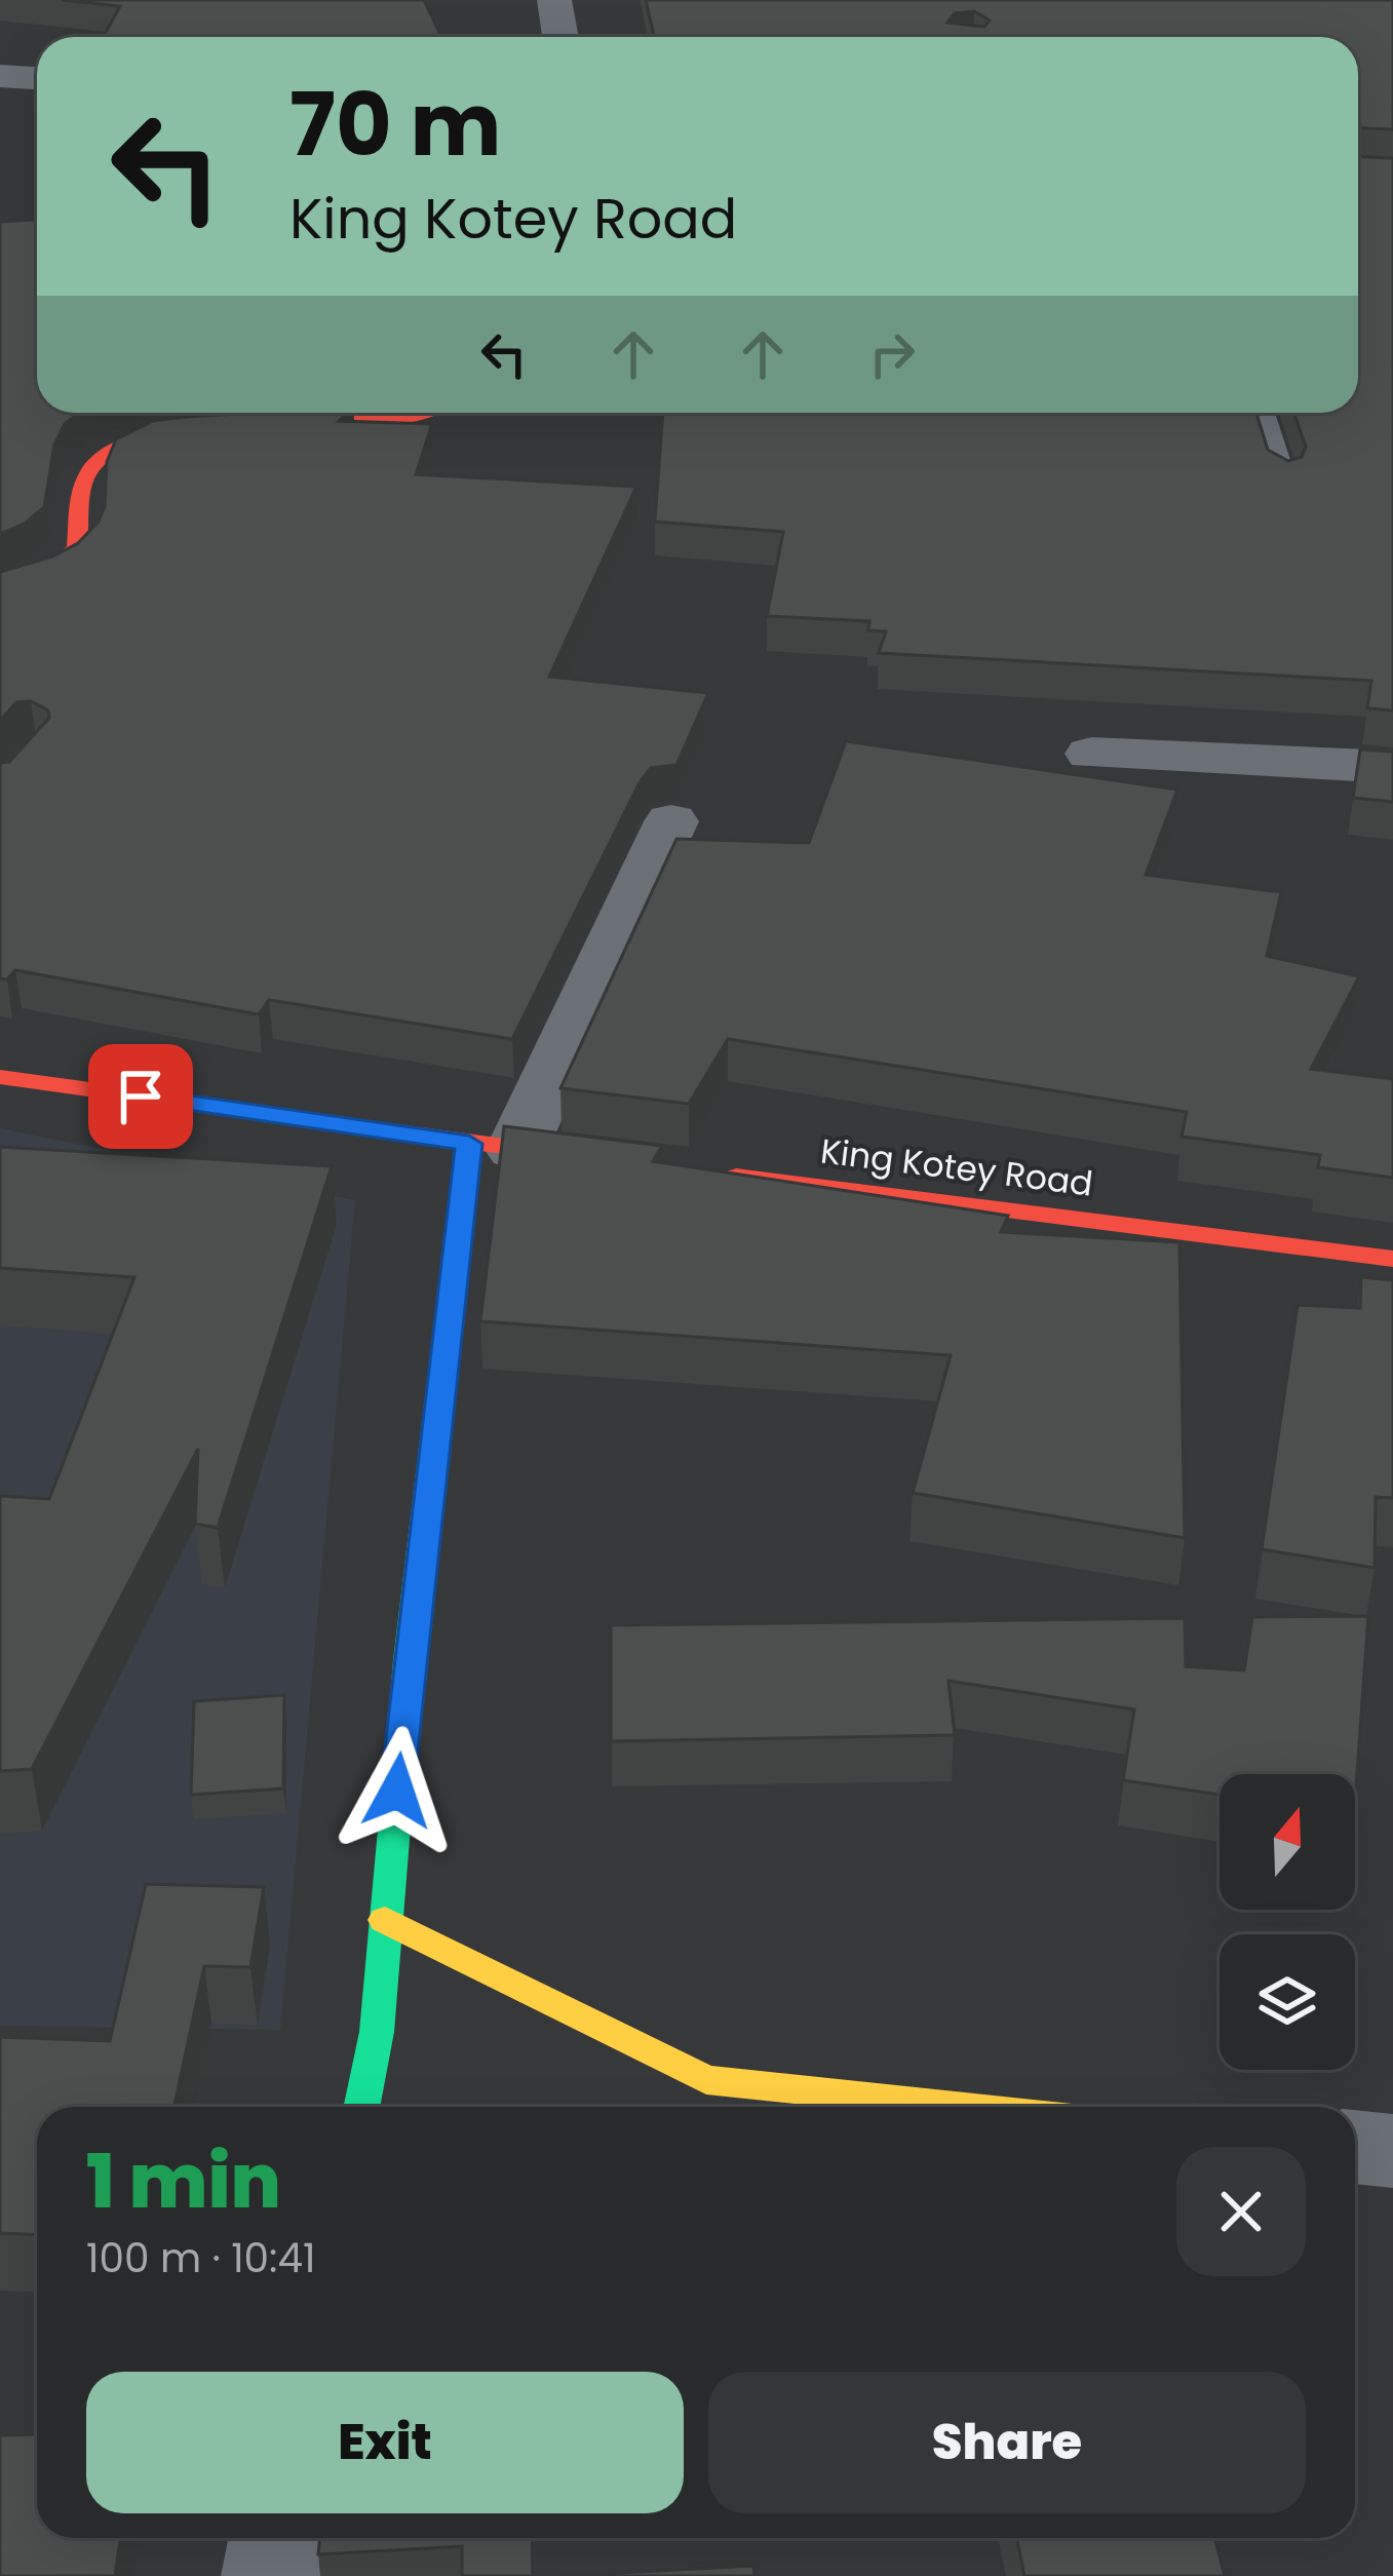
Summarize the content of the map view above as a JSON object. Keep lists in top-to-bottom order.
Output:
{
  "streets": {
    "street": ["King Kotey Road"]
  },
  "north": "top",
  "page": {
    "turn": ["70 m", "King Kotey Road"],
    "heading": ["1 min", "100 m · 10:41"],
    "buttons": ["Exit", "Share"]
  }
}
